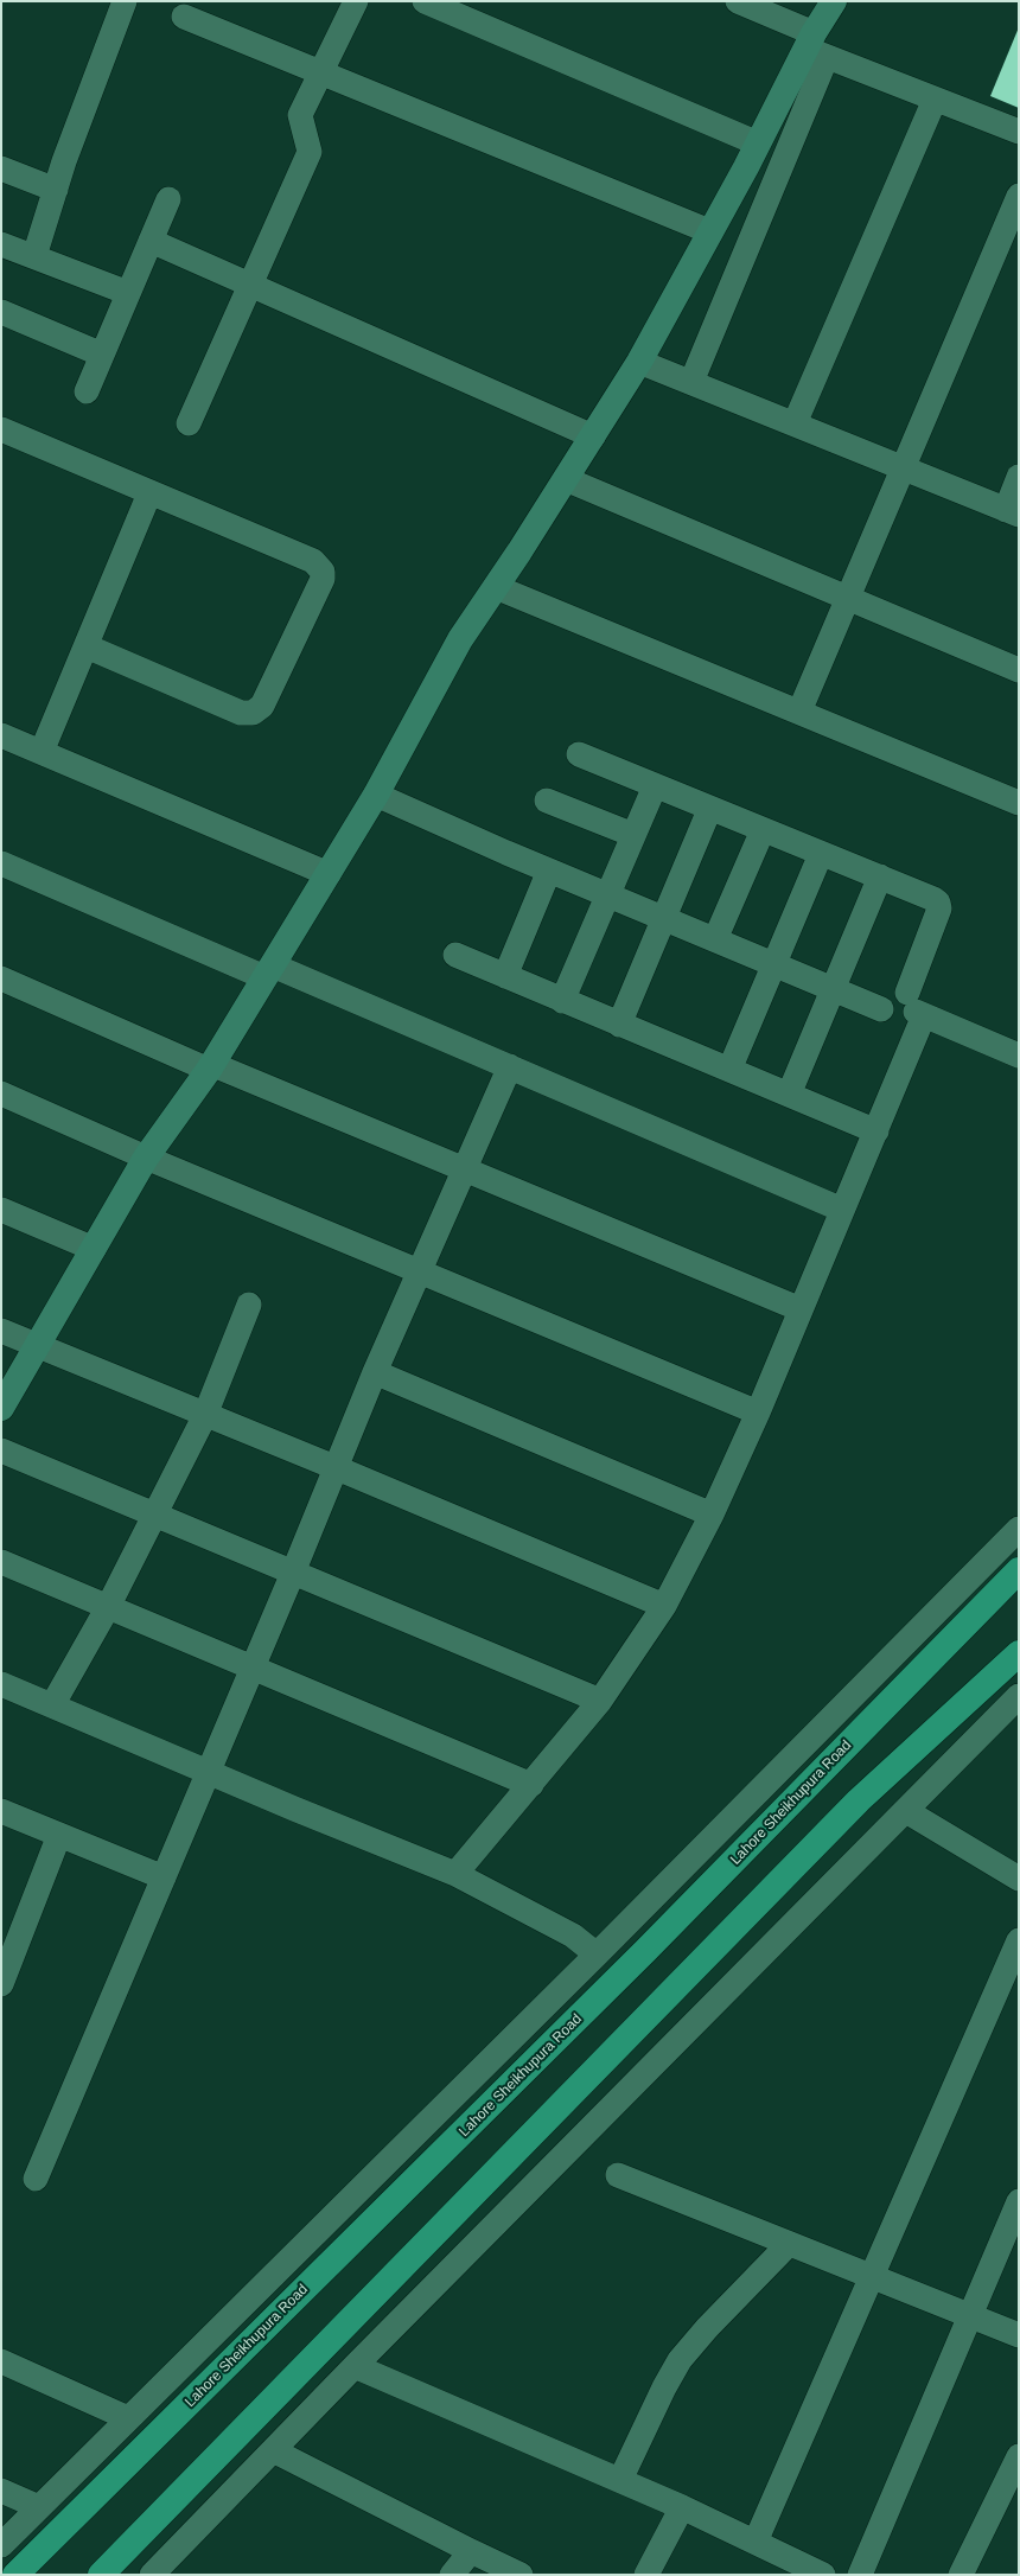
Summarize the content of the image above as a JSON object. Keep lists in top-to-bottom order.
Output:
{
  "streets": {
    "highway": ["Lahore Sheikhupura Road"]
  }
}
